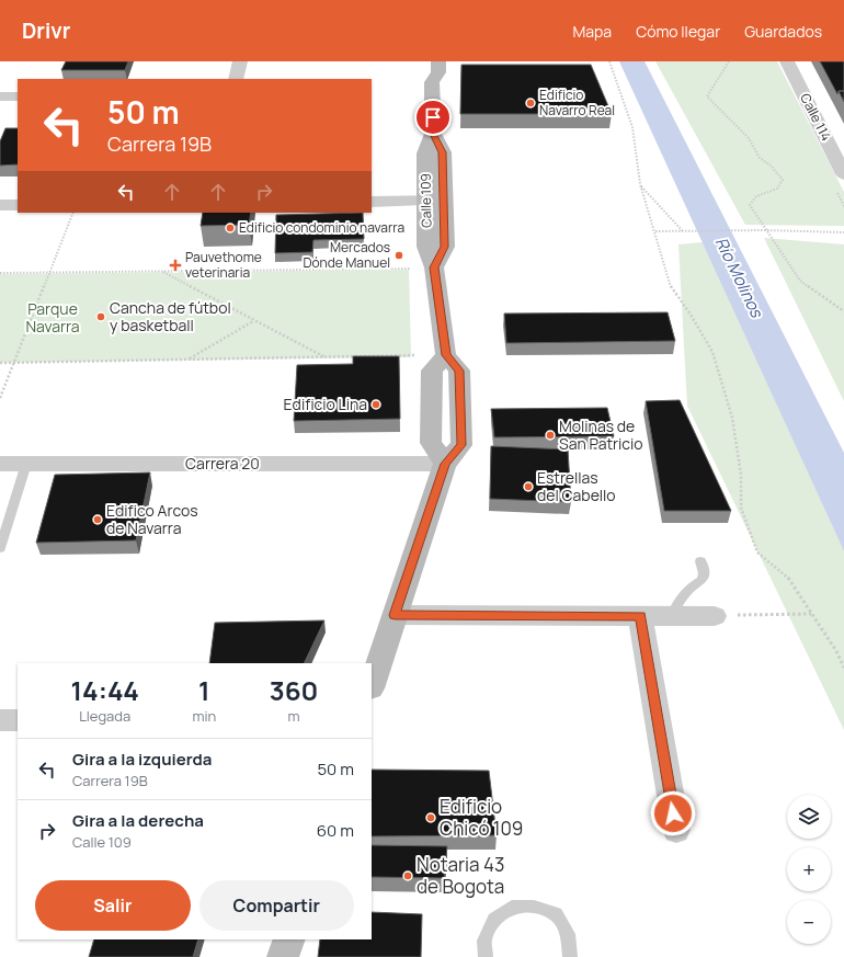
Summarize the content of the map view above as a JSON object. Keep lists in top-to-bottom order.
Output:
{
  "streets": {
    "street": ["Calle 114", "Calle 109", "Carrera 20"]
  },
  "water": ["Río Molinos"],
  "parks": ["Parque Navarra"],
  "places": {
    "other": [
      "Edificio Navarro Real",
      "Edificio condominio navarra",
      "Mercados Dónde Manuel",
      "Cancha de fútbol y basketball",
      "Edificio Lina",
      "Molinas de San Patricio",
      "Estrellas del Cabello",
      "Edifico Arcos de Navarra",
      "Edificio Chicó 109",
      "Notaria 43 de Bogota"
    ],
    "health": ["Pauvethome veterinaria"]
  },
  "page": {
    "header": "Drivr",
    "nav": ["Mapa", "Cómo llegar", "Guardados"],
    "turn": ["50 m", "Carrera 19B"],
    "eta": [
      "14:44",
      "Llegada",
      "1",
      "min",
      "360",
      "m"
    ],
    "list": [
      {
        "name": "Gira a la izquierda",
        "note": "Carrera 19B",
        "value": "50 m"
      },
      {
        "name": "Gira a la derecha",
        "note": "Calle 109",
        "value": "60 m"
      }
    ],
    "map_buttons": ["+", "−"],
    "buttons": ["Salir", "Compartir"]
  }
}
